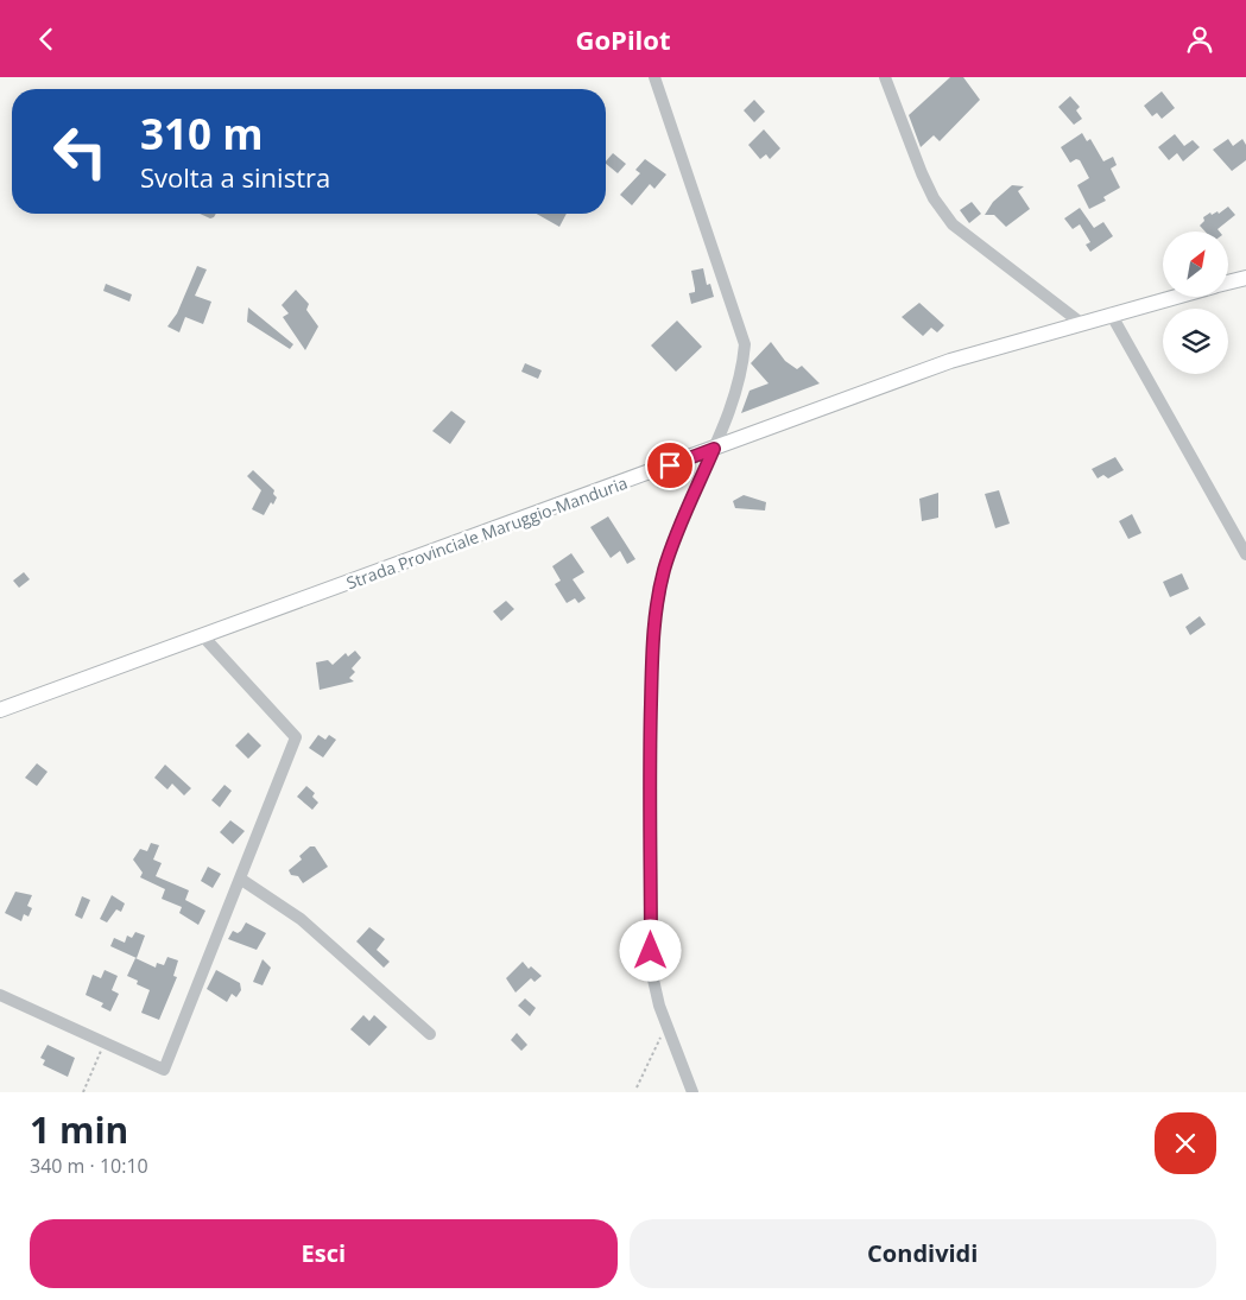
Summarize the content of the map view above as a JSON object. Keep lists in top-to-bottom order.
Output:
{
  "streets": {
    "main road": ["Strada Provinciale Maruggio-Manduria"]
  },
  "north": "top right",
  "page": {
    "header": "GoPilot",
    "turn": ["310 m", "Svolta a sinistra"],
    "heading": ["1 min", "340 m · 10:10"],
    "buttons": ["Esci", "Condividi"]
  }
}
